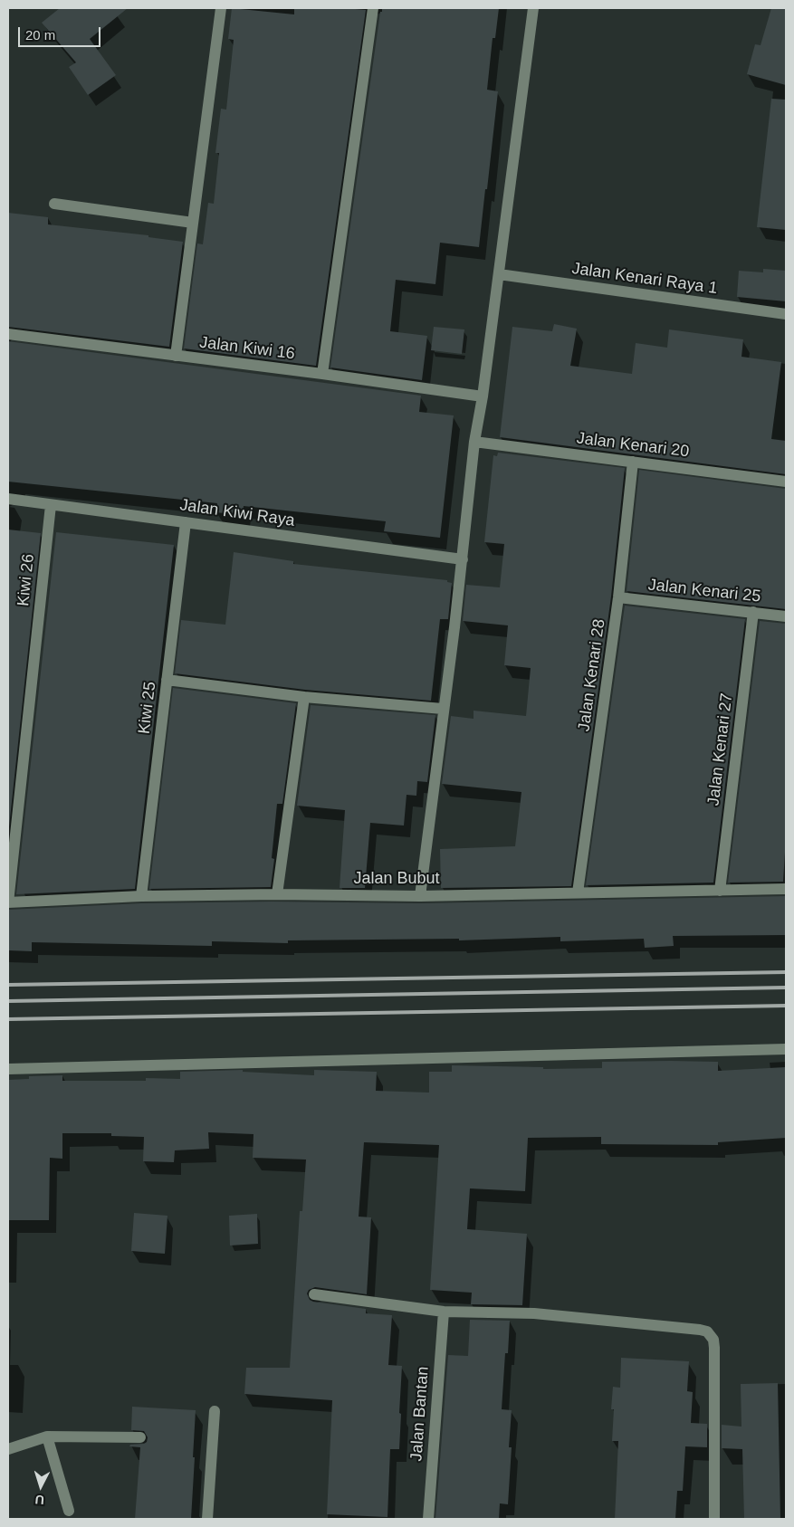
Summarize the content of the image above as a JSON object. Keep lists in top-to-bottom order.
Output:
{
  "streets": {
    "street": [
      "Jalan Kenari Raya 1",
      "Jalan Kiwi 16",
      "Jalan Kenari 20",
      "Jalan Kiwi Raya",
      "Kiwi 26",
      "Jalan Kenari 25",
      "Jalan Kenari 28",
      "Kiwi 25",
      "Jalan Kenari 27",
      "Jalan Bubut",
      "Jalan Bantan"
    ]
  },
  "crossings": [
    ["Jalan Kenari 20", "Jalan Kenari 28"],
    ["Jalan Kiwi Raya", "Kiwi 26"],
    ["Jalan Kiwi Raya", "Kiwi 25"],
    ["Kiwi 26", "Jalan Bubut"],
    ["Jalan Kenari 25", "Jalan Kenari 28"],
    ["Jalan Kenari 25", "Jalan Kenari 27"],
    ["Jalan Kenari 28", "Jalan Bubut"],
    ["Kiwi 25", "Jalan Bubut"],
    ["Jalan Kenari 27", "Jalan Bubut"]
  ],
  "scale_bar": "20 m",
  "north": "bottom"
}
